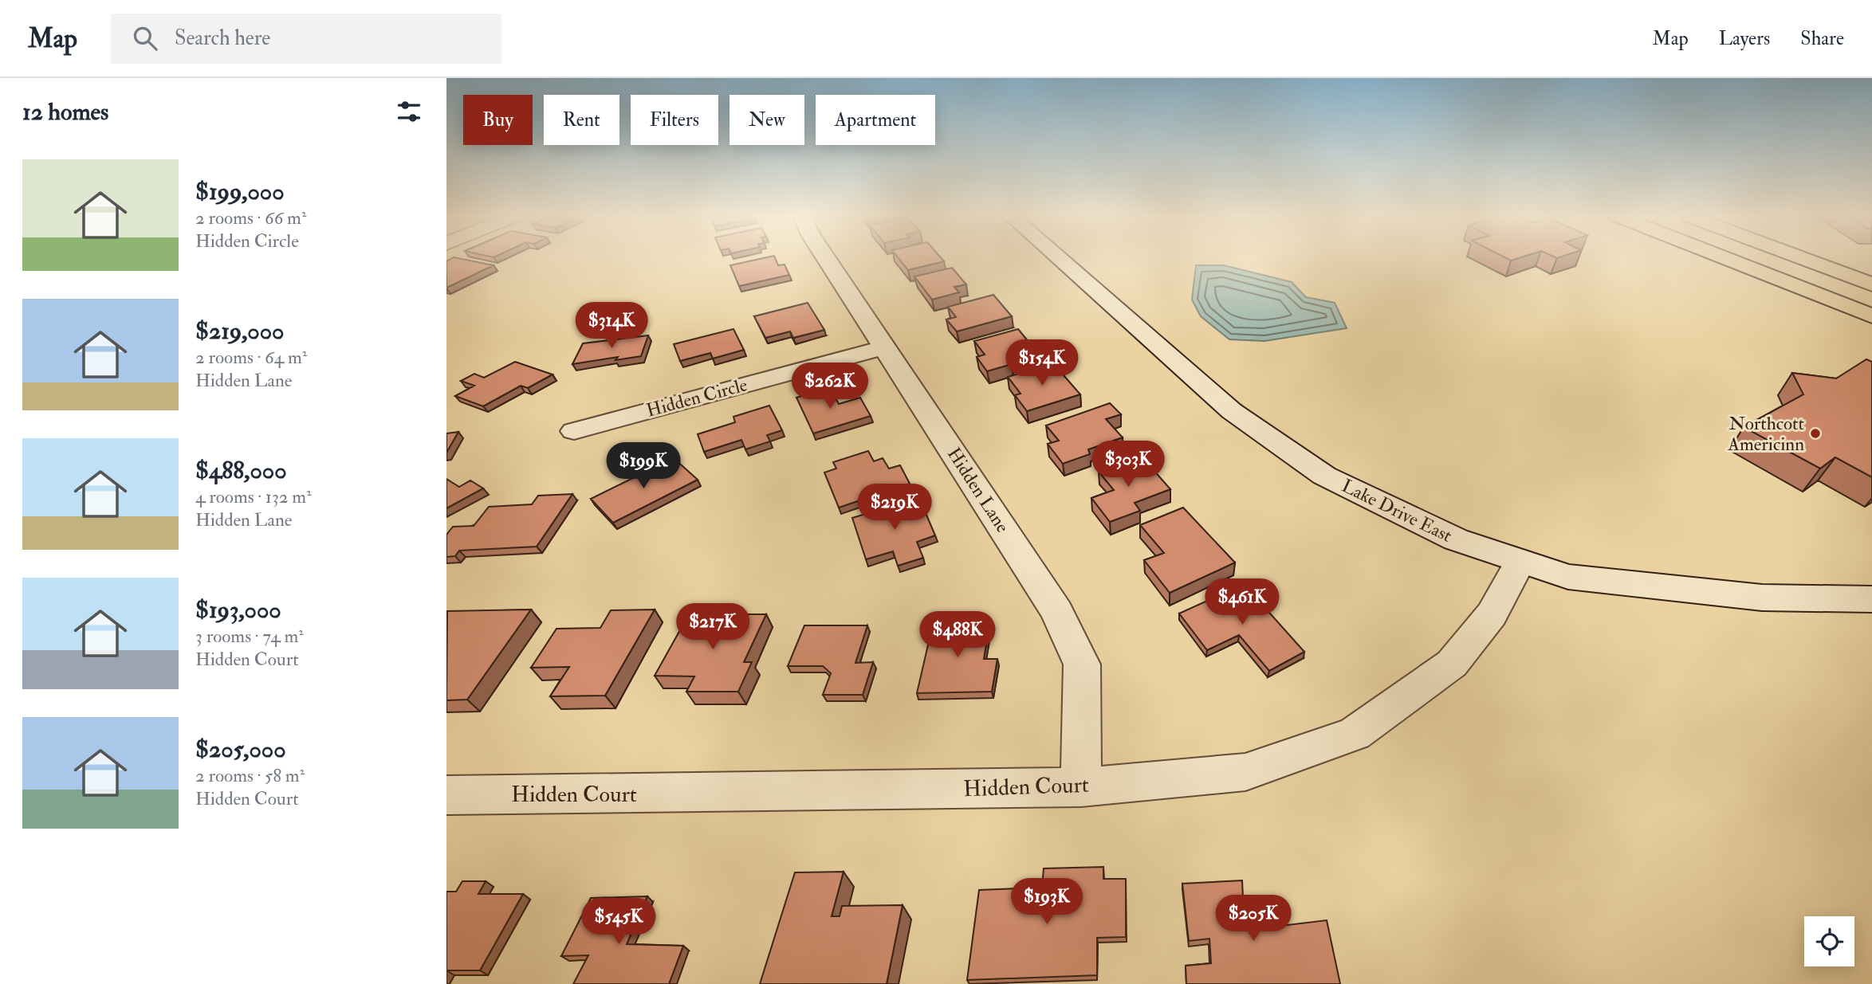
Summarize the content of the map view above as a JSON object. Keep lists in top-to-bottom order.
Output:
{
  "streets": {
    "street": [
      "Hidden Circle",
      "Hidden Lane",
      "Lake Drive East",
      "Hidden Court"
    ]
  },
  "crossings": [
    ["Hidden Circle", "Hidden Lane"],
    ["Hidden Lane", "Hidden Court"],
    ["Lake Drive East", "Hidden Court"]
  ],
  "places": ["Northcott Americinn"],
  "page": {
    "header": "Map",
    "search": "Search here",
    "nav": ["Map", "Layers", "Share"],
    "heading": "12 homes",
    "chip": [
      "Buy",
      "Rent",
      "Filters",
      "New",
      "Apartment"
    ],
    "list": [
      {
        "name": "$199,000",
        "note": "2 rooms · 66 m² · Hidden Circle"
      },
      {
        "name": "$219,000",
        "note": "2 rooms · 64 m² · Hidden Lane"
      },
      {
        "name": "$488,000",
        "note": "4 rooms · 132 m² · Hidden Lane"
      },
      {
        "name": "$193,000",
        "note": "3 rooms · 74 m² · Hidden Court"
      },
      {
        "name": "$205,000",
        "note": "2 rooms · 58 m² · Hidden Court"
      }
    ],
    "price": [
      "$314K",
      "$154K",
      "$262K",
      "$303K",
      "$199K",
      "$219K",
      "$461K",
      "$217K",
      "$488K",
      "$193K",
      "$205K",
      "$545K"
    ]
  }
}
